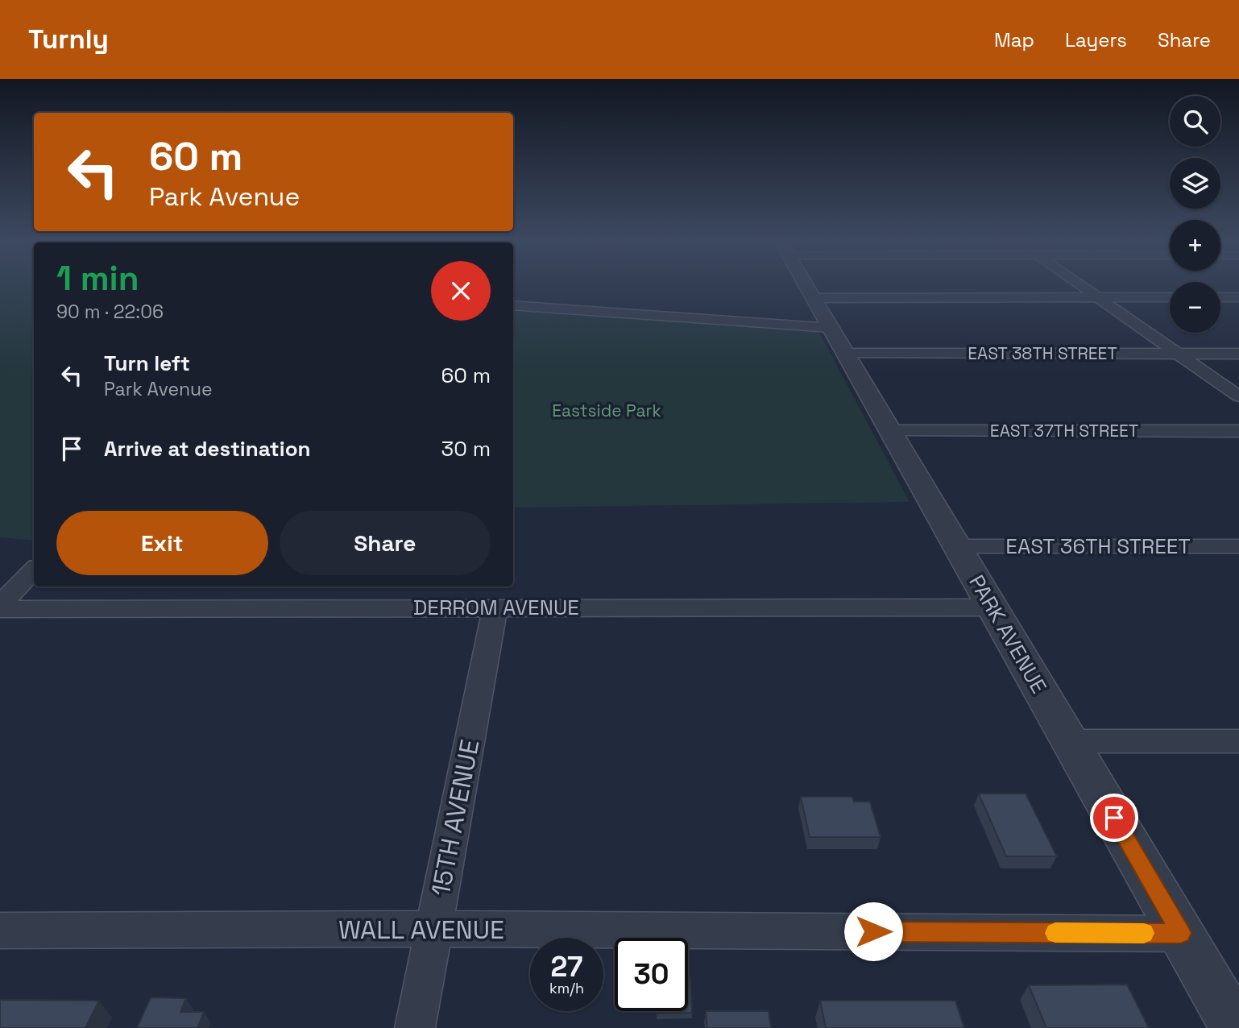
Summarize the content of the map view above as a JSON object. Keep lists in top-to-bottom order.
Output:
{
  "streets": {
    "street": [
      "EAST 38TH STREET",
      "EAST 37TH STREET",
      "EAST 36TH STREET",
      "DERROM AVENUE",
      "PARK AVENUE",
      "15TH AVENUE",
      "WALL AVENUE"
    ]
  },
  "crossings": [
    ["EAST 38TH STREET", "PARK AVENUE"],
    ["EAST 37TH STREET", "PARK AVENUE"],
    ["EAST 36TH STREET", "PARK AVENUE"],
    ["DERROM AVENUE", "PARK AVENUE"],
    ["DERROM AVENUE", "15TH AVENUE"],
    ["PARK AVENUE", "WALL AVENUE"],
    ["15TH AVENUE", "WALL AVENUE"]
  ],
  "parks": ["Eastside Park"],
  "page": {
    "header": "Turnly",
    "nav": ["Map", "Layers", "Share"],
    "map_buttons": ["+", "−"],
    "turn": ["60 m", "Park Avenue"],
    "heading": ["1 min", "90 m · 22:06"],
    "list": [
      {
        "name": "Turn left",
        "note": "Park Avenue",
        "value": "60 m"
      },
      {
        "name": "Arrive at destination",
        "value": "30 m"
      }
    ],
    "buttons": ["Exit", "Share"],
    "speed": "27 km/h",
    "limit": "30"
  }
}
